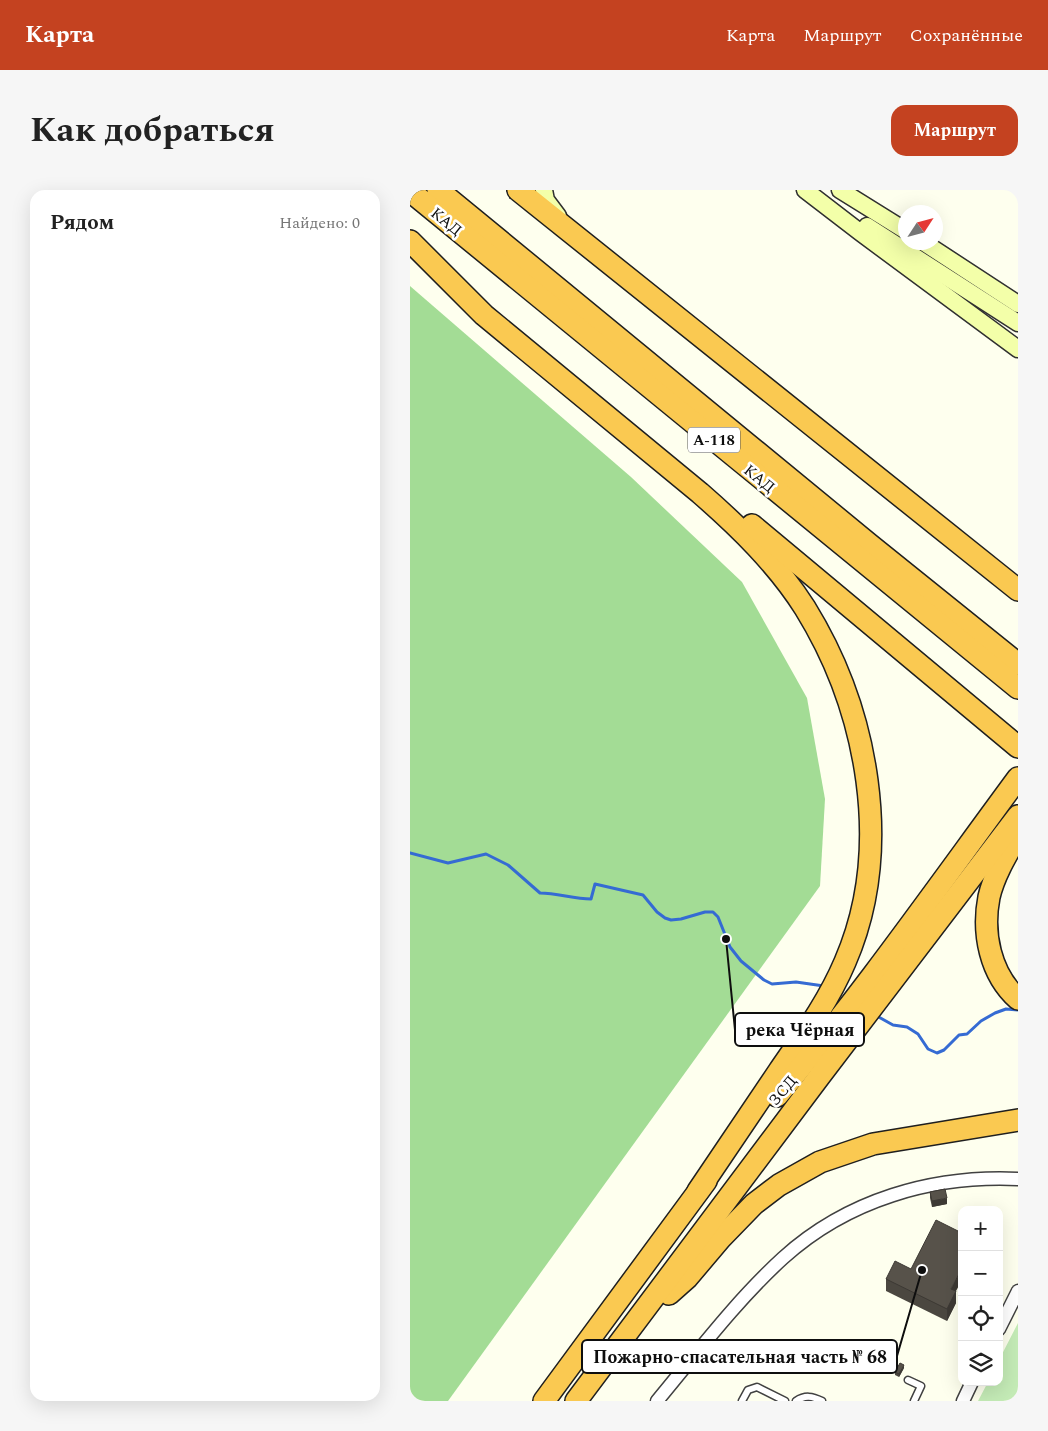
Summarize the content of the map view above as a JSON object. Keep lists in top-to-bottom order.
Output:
{
  "streets": {
    "highway": ["КАД", "А-118", "ЗСД"]
  },
  "places": ["река Чёрная", "Пожарно-спасательная часть № 68"],
  "north": "top right",
  "page": {
    "header": "Карта",
    "nav": ["Карта", "Маршрут", "Сохранённые"],
    "title": "Как добраться",
    "buttons": "Маршрут",
    "heading": ["Рядом", "Найдено: 0"],
    "map_buttons": ["+", "−"]
  }
}
